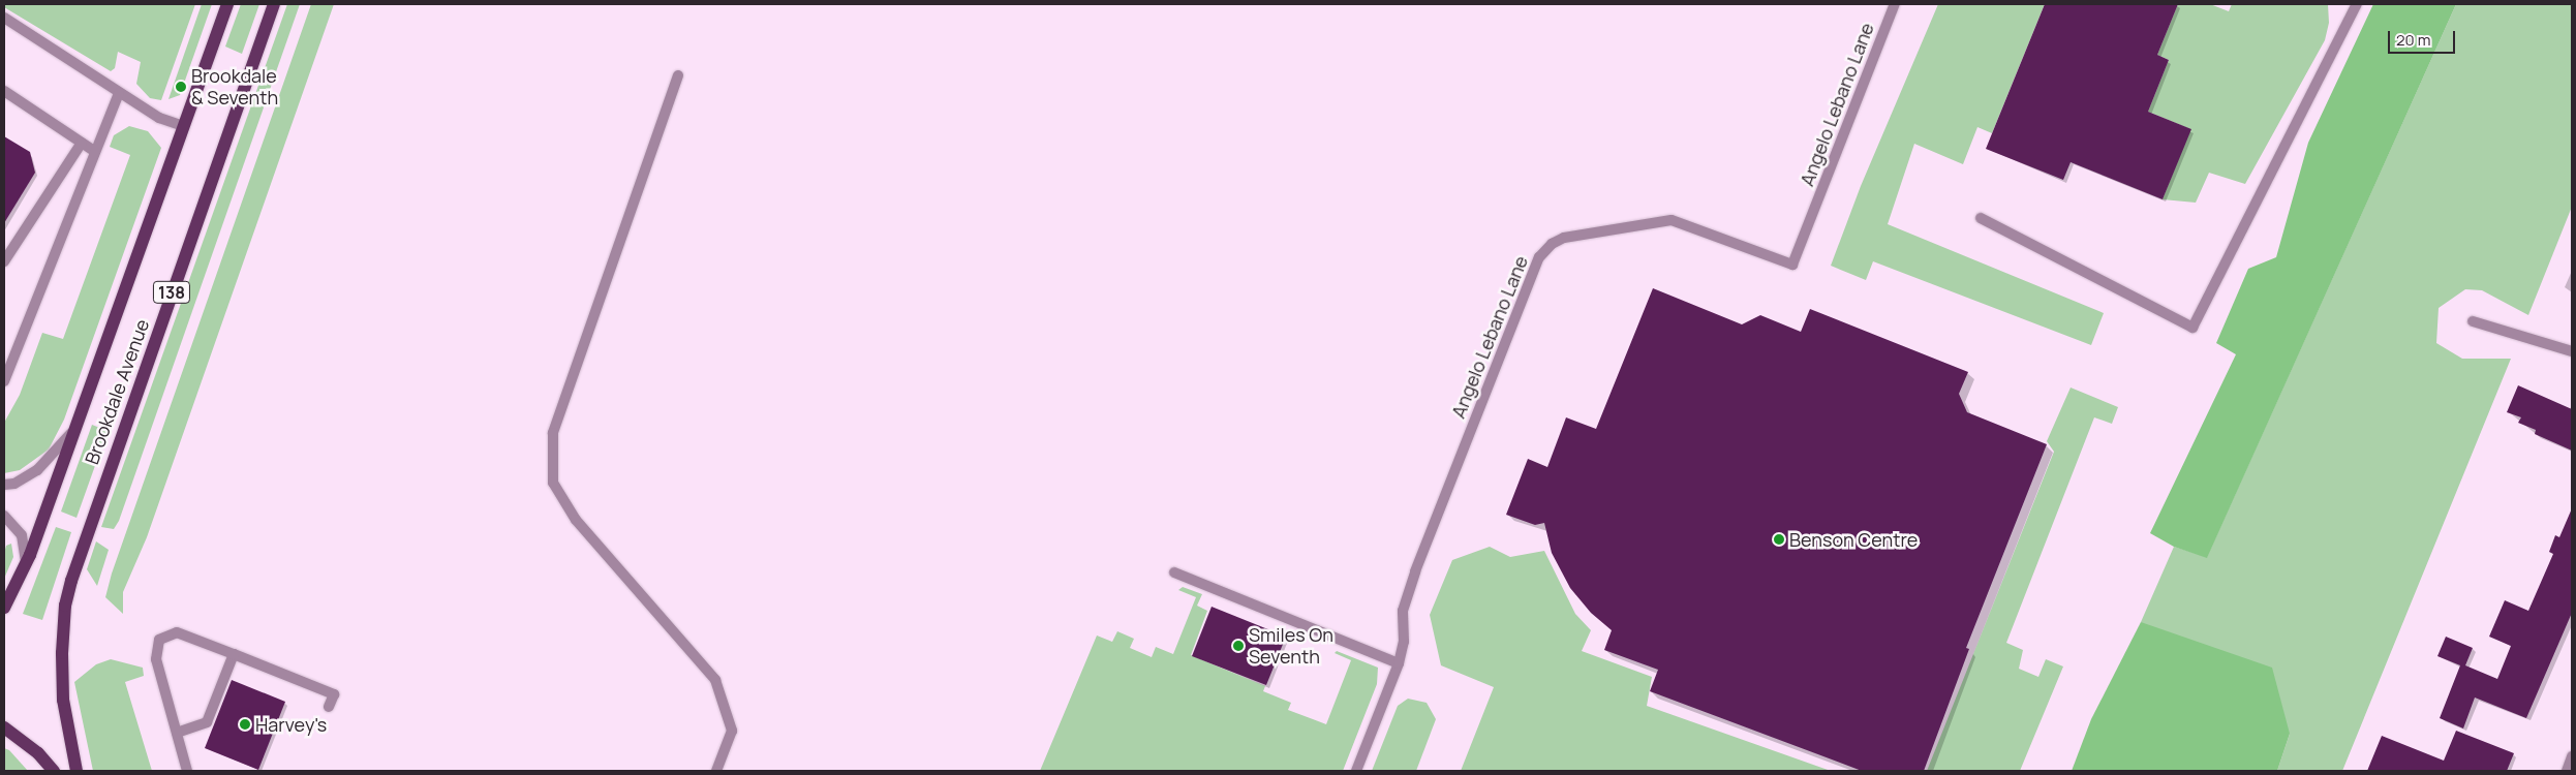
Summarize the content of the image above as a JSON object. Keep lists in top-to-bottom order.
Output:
{
  "streets": {
    "main road": ["138", "Brookdale Avenue"],
    "street": ["Angelo Lebano Lane"]
  },
  "places": [
    "Brookdale & Seventh",
    "Benson Centre",
    "Smiles On Seventh",
    "Harvey's"
  ],
  "scale_bar": "20 m"
}
